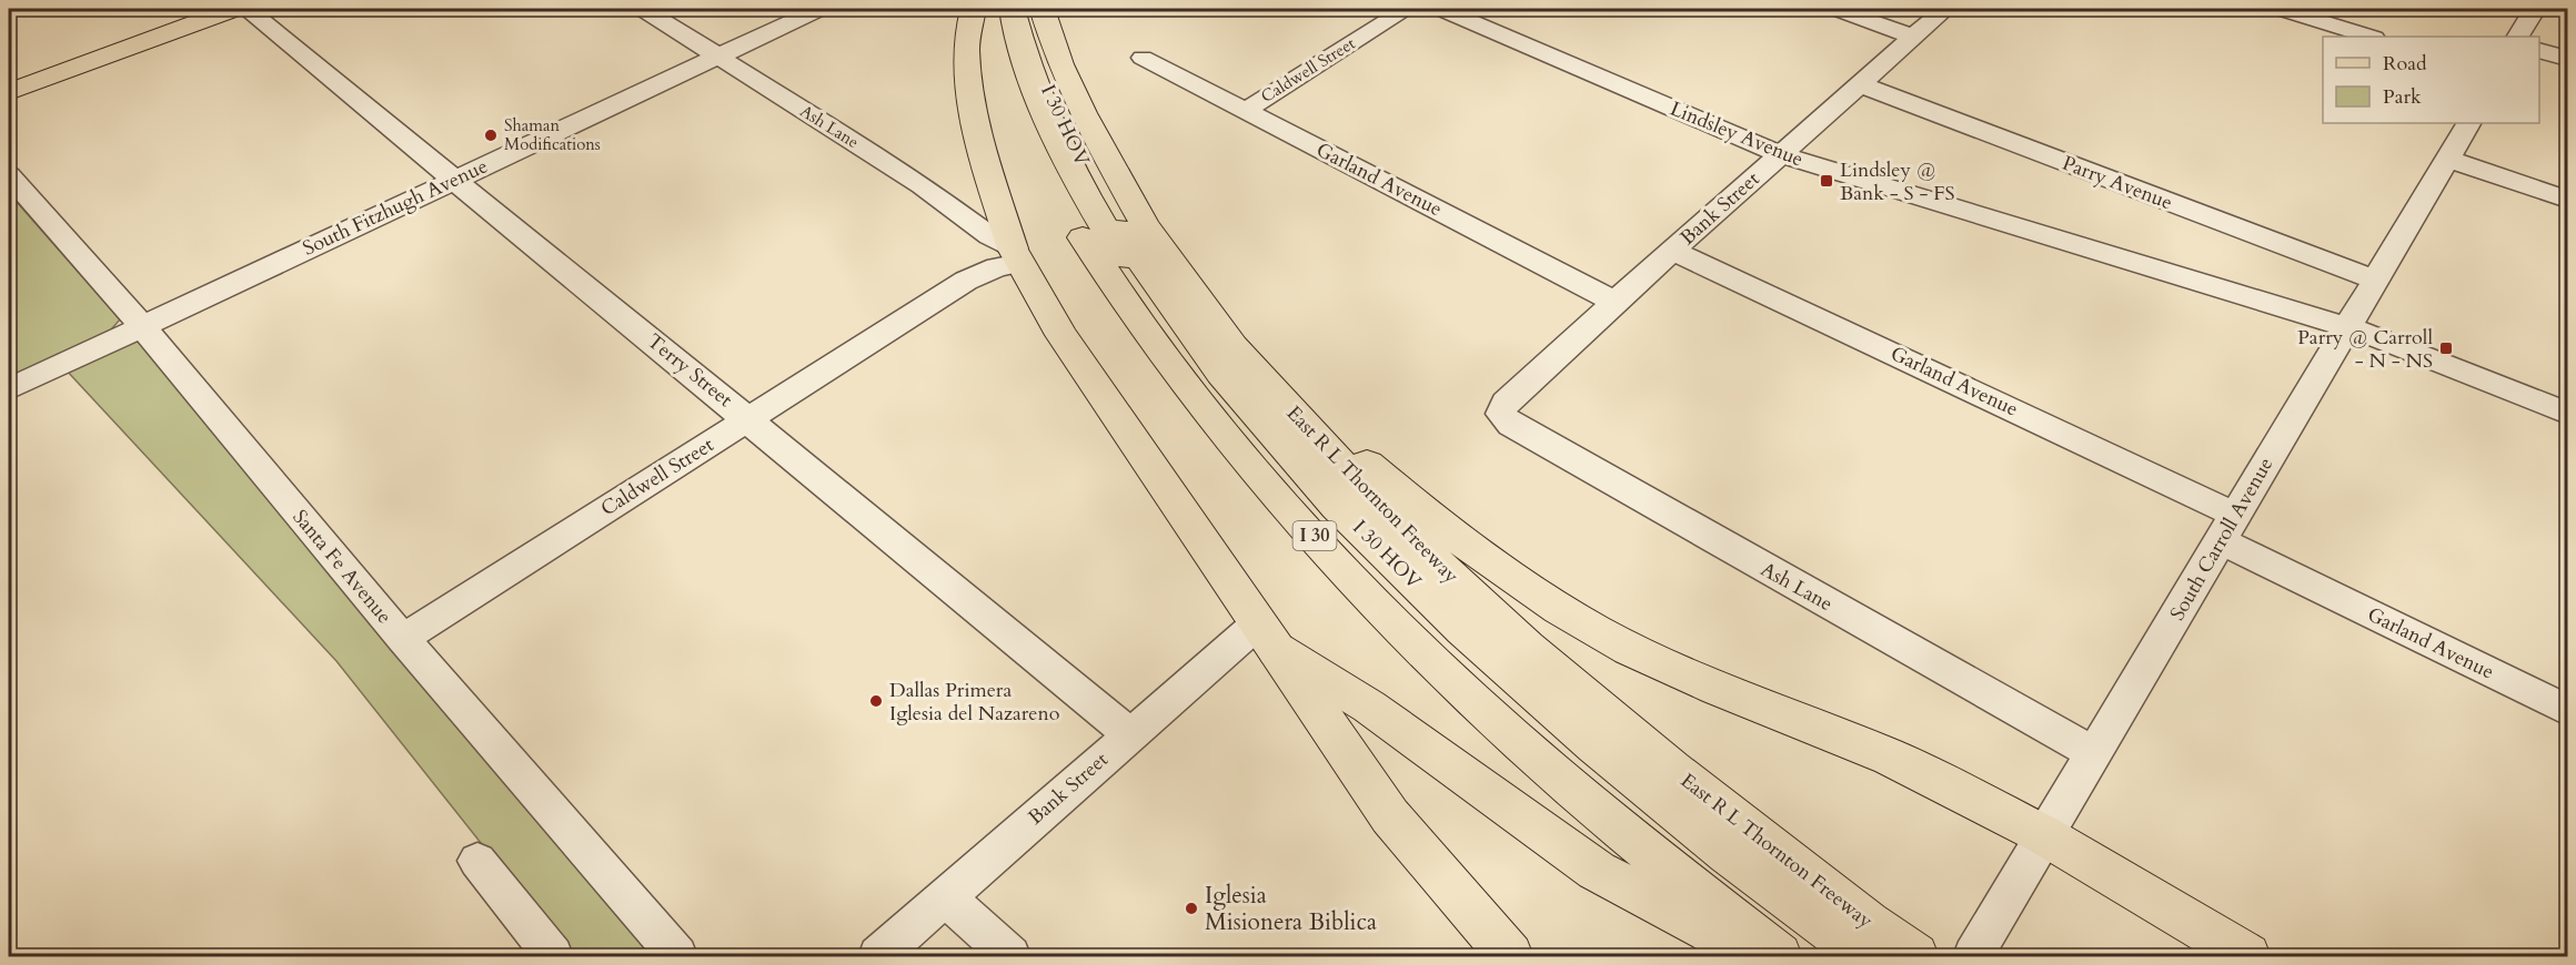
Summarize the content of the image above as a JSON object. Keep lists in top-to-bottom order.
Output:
{
  "streets": {
    "main road": ["I 30 HOV", "East R L Thornton Freeway", "I 30"],
    "street": [
      "Caldwell Street",
      "Ash Lane",
      "Lindsley Avenue",
      "Garland Avenue",
      "Parry Avenue",
      "South Fitzhugh Avenue",
      "Bank Street",
      "Terry Street",
      "South Carroll Avenue",
      "Santa Fe Avenue"
    ]
  },
  "crossings": [
    ["Caldwell Street", "Ash Lane"],
    ["Caldwell Street", "Garland Avenue"],
    ["Caldwell Street", "Terry Street"],
    ["Caldwell Street", "Santa Fe Avenue"],
    ["I 30 HOV", "East R L Thornton Freeway"],
    ["Ash Lane", "South Fitzhugh Avenue"],
    ["Ash Lane", "Bank Street"],
    ["Ash Lane", "South Carroll Avenue"],
    ["Lindsley Avenue", "Bank Street"],
    ["Lindsley Avenue", "South Carroll Avenue"],
    ["Garland Avenue", "Bank Street"],
    ["Garland Avenue", "South Carroll Avenue"],
    ["Parry Avenue", "Bank Street"],
    ["Parry Avenue", "South Carroll Avenue"],
    ["South Fitzhugh Avenue", "Terry Street"],
    ["South Fitzhugh Avenue", "Santa Fe Avenue"],
    ["Bank Street", "Terry Street"]
  ],
  "places": {
    "other": ["Shaman Modifications", "Dallas Primera Iglesia del Nazareno", "Iglesia Misionera Biblica"],
    "transit": ["Lindsley @ Bank - S - FS", "Parry @ Carroll - N - NS"]
  },
  "legend": ["Road", "Park"]
}
